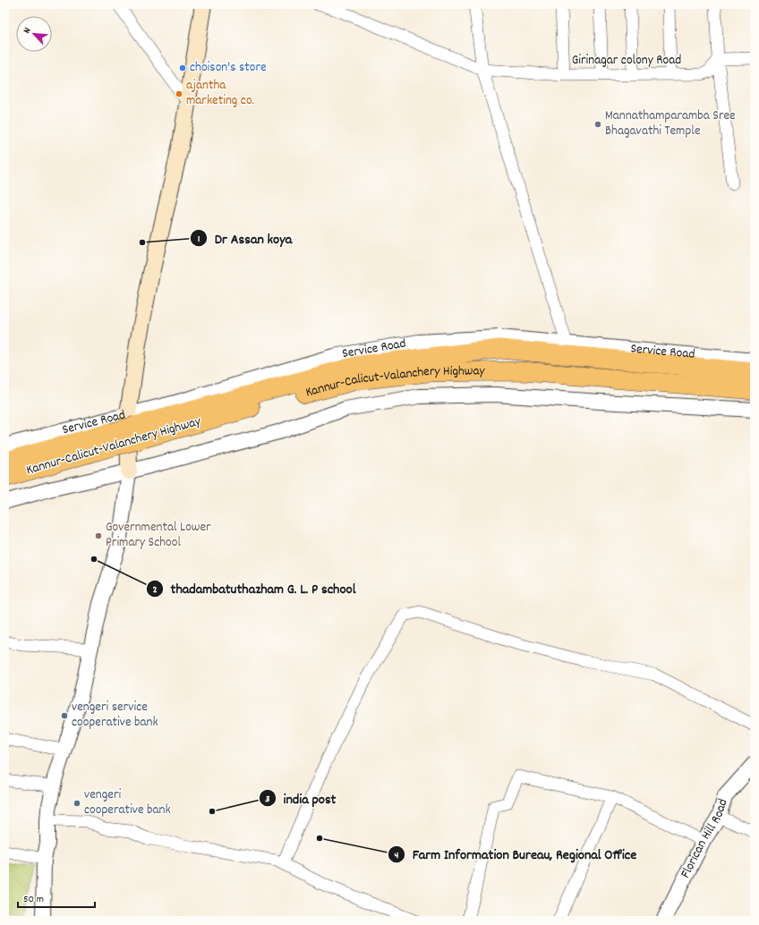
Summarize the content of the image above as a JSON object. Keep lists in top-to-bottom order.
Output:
{
  "streets": {
    "highway": ["Kannur-Calicut-Valanchery Highway"],
    "street": ["Girinagar colony Road", "Service Road", "Florican Hill Road"]
  },
  "crossings": [
    ["Service Road", "Kannur-Calicut-Valanchery Highway"]
  ],
  "places": [
    "choison's store",
    "ajantha marketing co.",
    "Mannathamparamba Sree Bhagavathi Temple",
    "Dr Assan koya",
    "Governmental Lower Primary School",
    "thadambatuthazham G. L. P school",
    "vengeri service cooperative bank",
    "vengeri cooperative bank",
    "india post",
    "Farm Information Bureau, Regional Office"
  ],
  "scale_bar": "50 m",
  "north": "top left"
}
